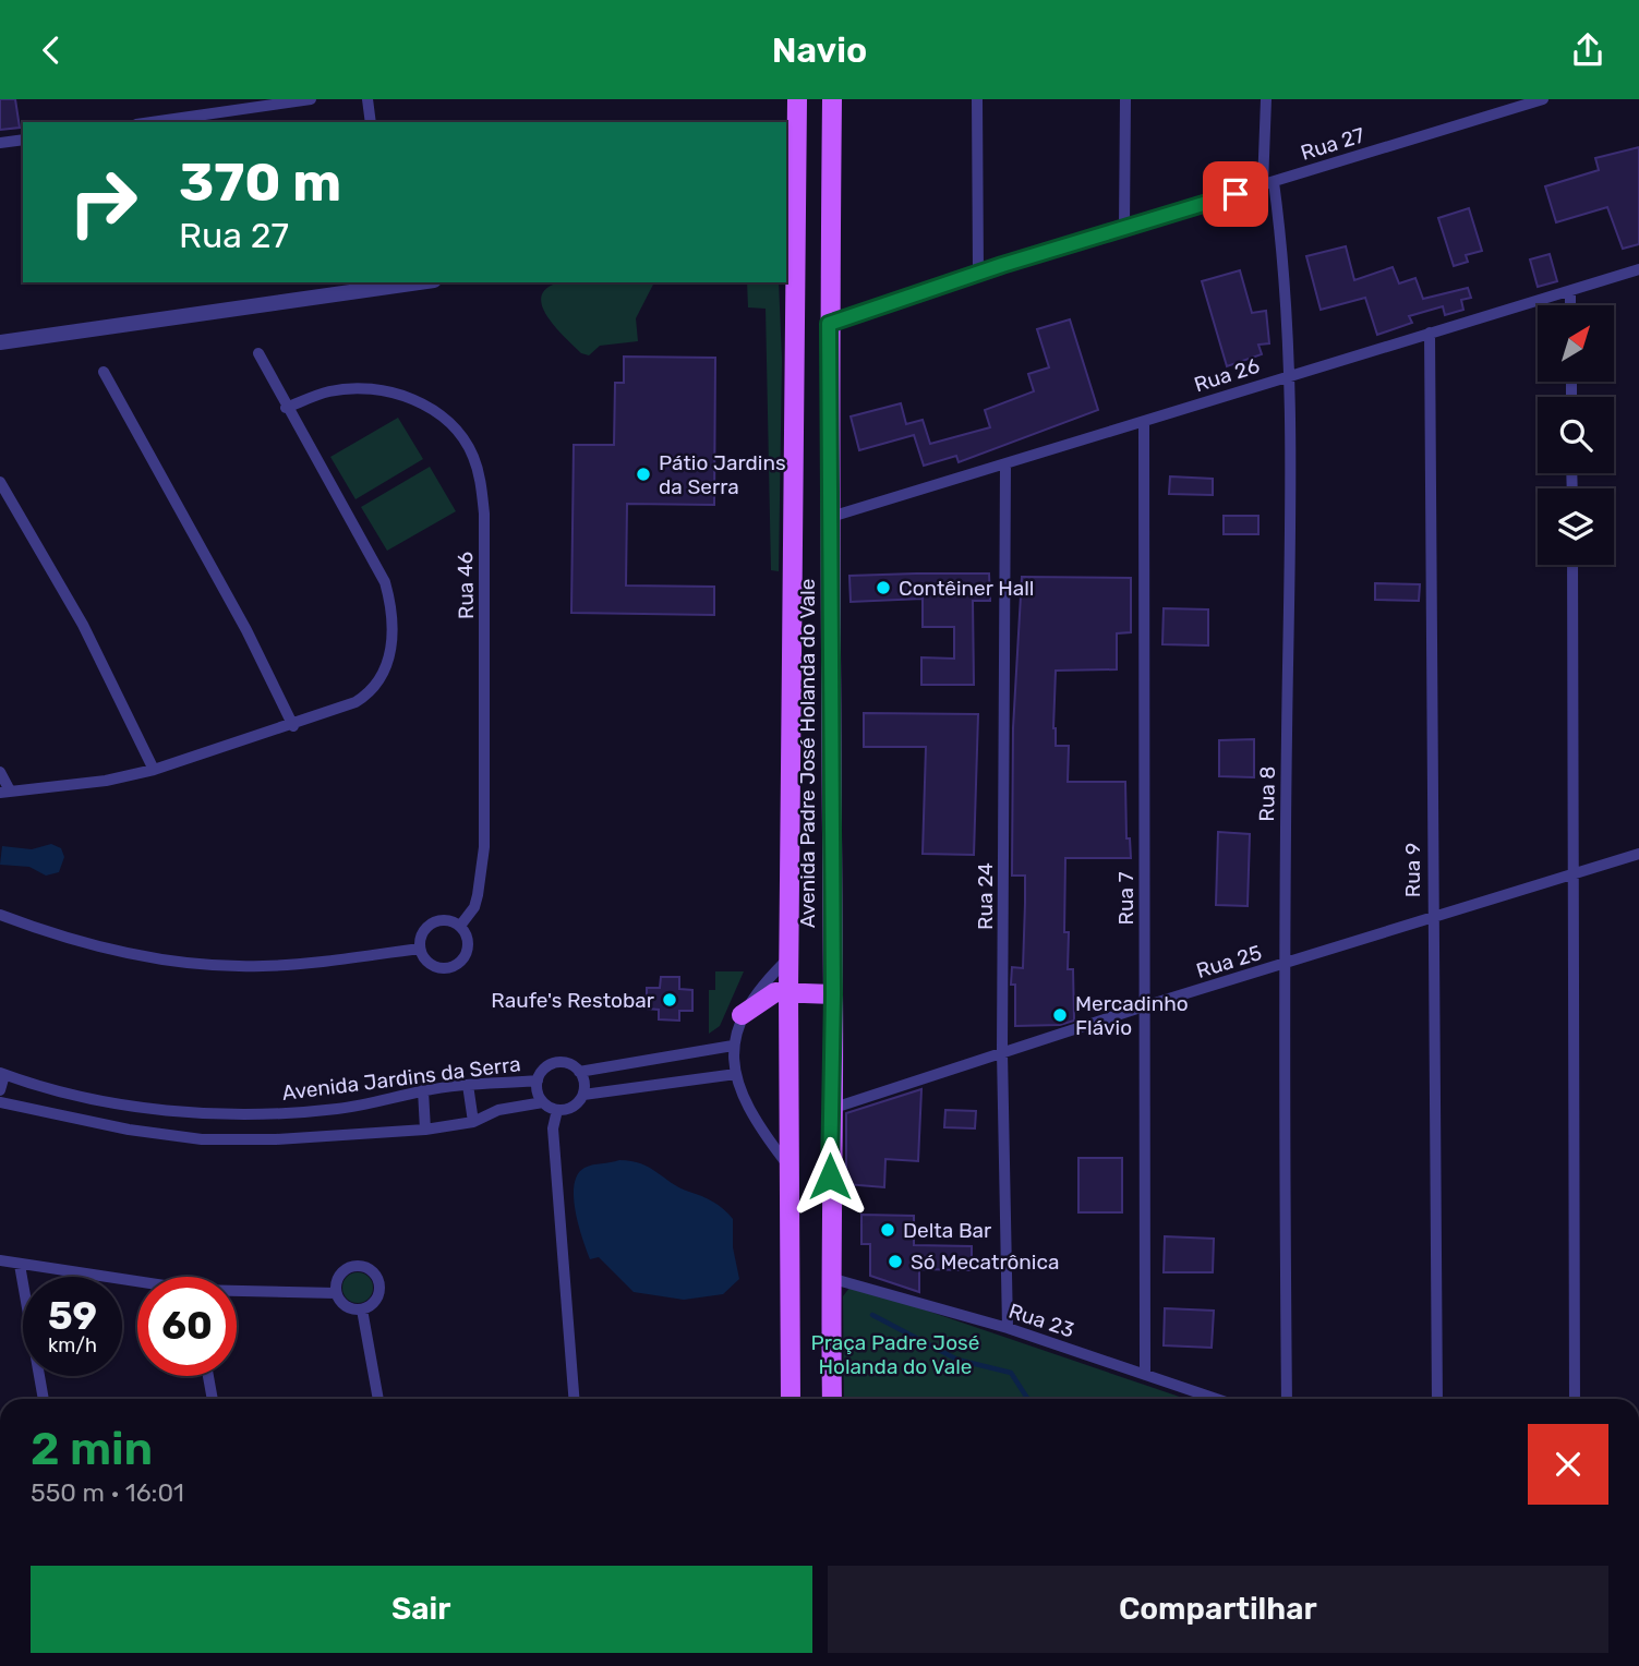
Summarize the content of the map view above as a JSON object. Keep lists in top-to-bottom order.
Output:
{
  "streets": {
    "main road": ["Avenida Padre José Holanda do Vale"],
    "street": [
      "Rua 27",
      "Rua 26",
      "Rua 46",
      "Rua 8",
      "Rua 9",
      "Rua 24",
      "Rua 7",
      "Rua 25",
      "Avenida Jardins da Serra",
      "Rua 23"
    ]
  },
  "crossings": [
    ["Rua 27", "Avenida Padre José Holanda do Vale"],
    ["Rua 27", "Rua 8"],
    ["Rua 26", "Avenida Padre José Holanda do Vale"],
    ["Rua 26", "Rua 8"],
    ["Rua 26", "Rua 9"],
    ["Rua 26", "Rua 24"],
    ["Rua 26", "Rua 7"],
    ["Avenida Padre José Holanda do Vale", "Rua 25"],
    ["Avenida Padre José Holanda do Vale", "Rua 23"],
    ["Rua 8", "Rua 25"],
    ["Rua 9", "Rua 25"],
    ["Rua 24", "Rua 25"],
    ["Rua 24", "Rua 23"],
    ["Rua 7", "Rua 25"],
    ["Rua 7", "Rua 23"]
  ],
  "parks": ["Praça Padre José Holanda do Vale"],
  "places": [
    "Pátio Jardins da Serra",
    "Contêiner Hall",
    "Raufe's Restobar",
    "Mercadinho Flávio",
    "Delta Bar",
    "Só Mecatrônica"
  ],
  "north": "top right",
  "page": {
    "header": "Navio",
    "turn": ["370 m", "Rua 27"],
    "speed": "59 km/h",
    "limit": "60",
    "heading": ["2 min", "550 m · 16:01"],
    "buttons": ["Sair", "Compartilhar"]
  }
}
